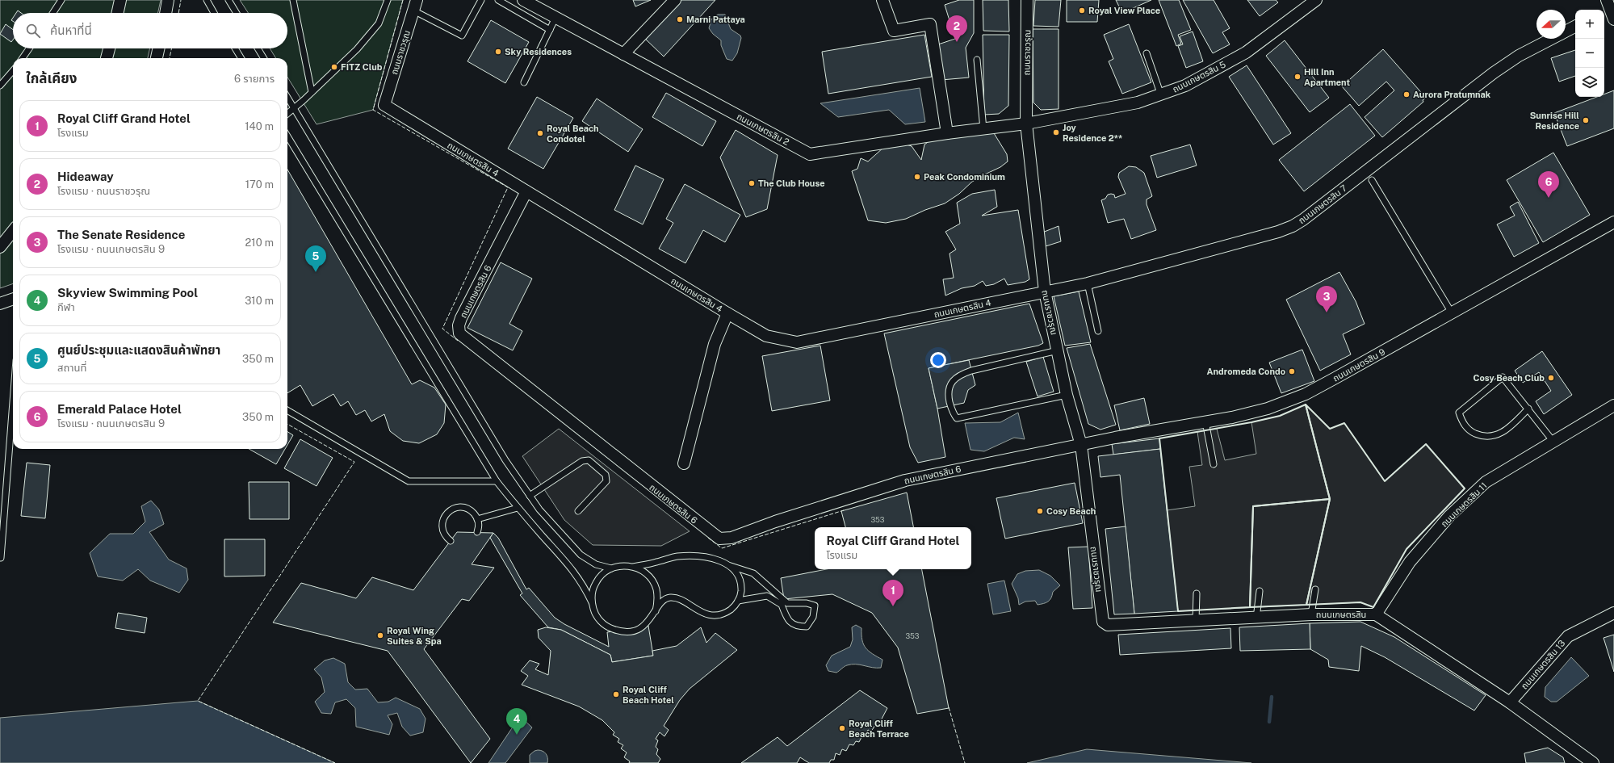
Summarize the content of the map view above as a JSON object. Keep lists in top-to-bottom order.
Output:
{
  "streets": {
    "street": [
      "ถนนราชวรุณ",
      "ถนนเกษตรสิน 5",
      "ถนนเกษตรสิน 2",
      "ถนนเกษตรสิน 4",
      "ถนนเกษตรสิน 7",
      "ถนนเกษตรสิน 6",
      "ถนนเกษตรสิน 9",
      "ถนนเกษตรสิน 11",
      "ถนนเกษตรสิน",
      "ถนนเกษตรสิน 13"
    ]
  },
  "crossings": [
    ["ถนนราชวรุณ", "ถนนเกษตรสิน 5"],
    ["ถนนราชวรุณ", "ถนนเกษตรสิน 2"],
    ["ถนนราชวรุณ", "ถนนเกษตรสิน 4"],
    ["ถนนราชวรุณ", "ถนนเกษตรสิน 7"],
    ["ถนนราชวรุณ", "ถนนเกษตรสิน 6"],
    ["ถนนราชวรุณ", "ถนนเกษตรสิน 9"],
    ["ถนนราชวรุณ", "ถนนเกษตรสิน"],
    ["ถนนเกษตรสิน 5", "ถนนเกษตรสิน 2"],
    ["ถนนเกษตรสิน 4", "ถนนเกษตรสิน 7"],
    ["ถนนเกษตรสิน 4", "ถนนเกษตรสิน 6"],
    ["ถนนเกษตรสิน 6", "ถนนเกษตรสิน 9"],
    ["ถนนเกษตรสิน 11", "ถนนเกษตรสิน"],
    ["ถนนเกษตรสิน", "ถนนเกษตรสิน 13"]
  ],
  "places": [
    "Royal View Place",
    "Marni Pattaya",
    "Sky Residences",
    "FITZ Club",
    "Hill Inn Apartment",
    "Aurora Pratumnak",
    "Sunrise Hill Residence",
    "Joy Residence 2**",
    "Royal Beach Condotel",
    "Peak Condominium",
    "The Club House",
    "Andromeda Condo",
    "Cosy Beach Club",
    "Cosy Beach",
    "Royal Wing Suites & Spa",
    "Royal Cliff Beach Hotel",
    "Royal Cliff Beach Terrace"
  ],
  "house_numbers": ["353", "353"],
  "north": "left",
  "page": {
    "map_buttons": ["+", "−"],
    "search": "ค้นหาที่นี่",
    "pins": [
      "2",
      "6",
      "5",
      "3",
      "1",
      "4"
    ],
    "heading": ["ใกล้เคียง", "6 รายการ"],
    "list": [
      {
        "mark": "1",
        "name": "Royal Cliff Grand Hotel",
        "note": "โรงแรม",
        "value": "140 m"
      },
      {
        "mark": "2",
        "name": "Hideaway",
        "note": "โรงแรม · ถนนราชวรุณ",
        "value": "170 m"
      },
      {
        "mark": "3",
        "name": "The Senate Residence",
        "note": "โรงแรม · ถนนเกษตรสิน 9",
        "value": "210 m"
      },
      {
        "mark": "4",
        "name": "Skyview Swimming Pool",
        "note": "กีฬา",
        "value": "310 m"
      },
      {
        "mark": "5",
        "name": "ศูนย์ประชุมและแสดงสินค้าพัทยา",
        "note": "สถานที่",
        "value": "350 m"
      },
      {
        "mark": "6",
        "name": "Emerald Palace Hotel",
        "note": "โรงแรม · ถนนเกษตรสิน 9",
        "value": "350 m"
      }
    ],
    "popup": ["Royal Cliff Grand Hotel", "โรงแรม"]
  }
}
